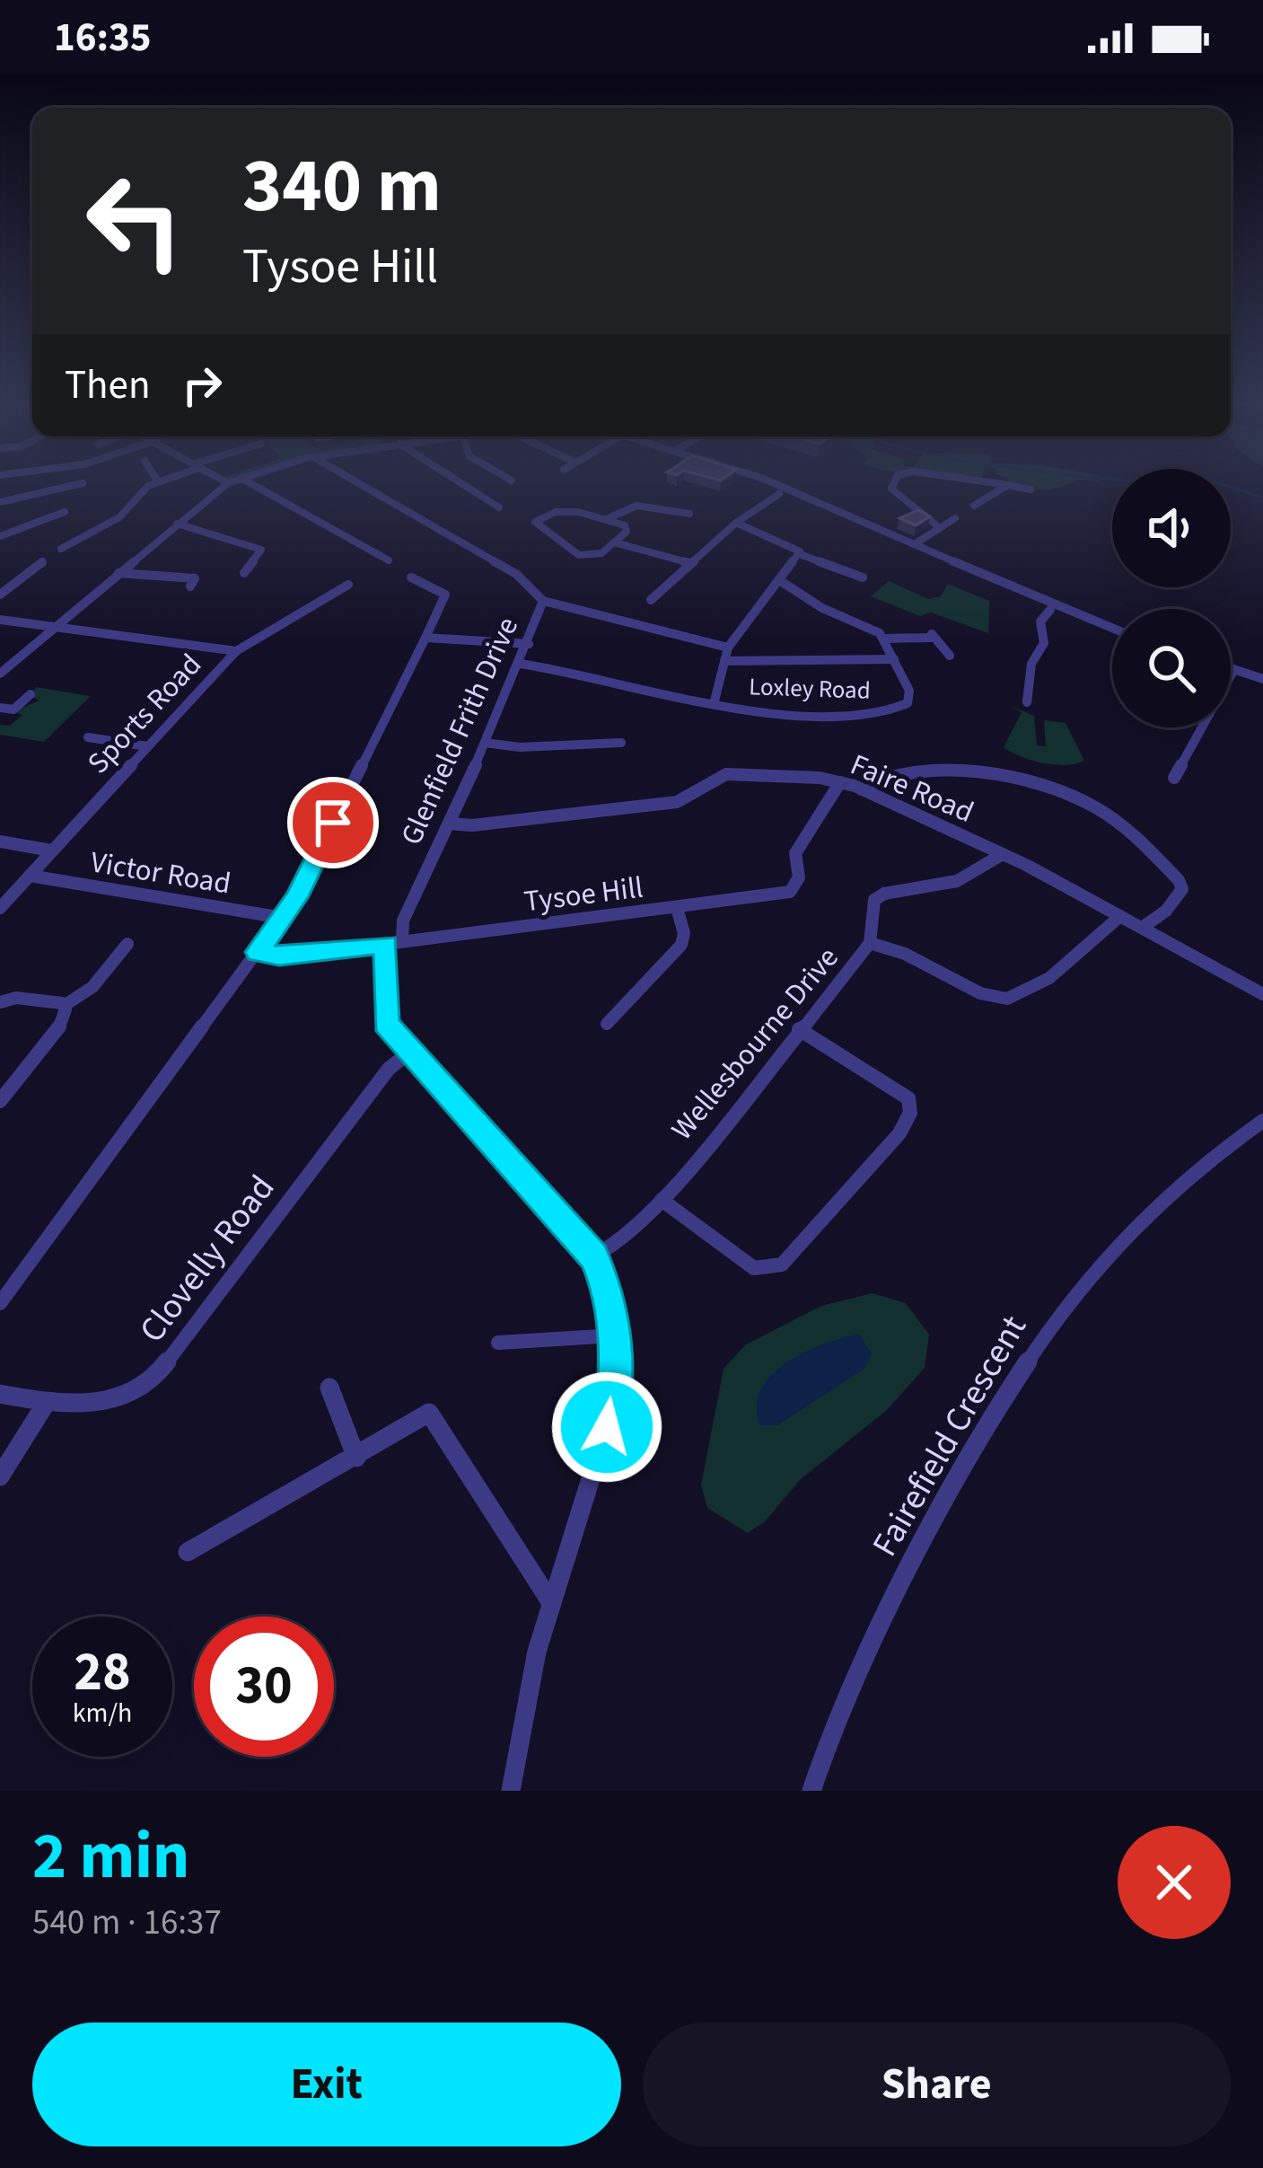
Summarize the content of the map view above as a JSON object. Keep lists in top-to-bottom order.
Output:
{
  "streets": {
    "street": [
      "Loxley Road",
      "Sports Road",
      "Glenfield Frith Drive",
      "Faire Road",
      "Victor Road",
      "Tysoe Hill",
      "Wellesbourne Drive",
      "Clovelly Road",
      "Fairefield Crescent"
    ]
  },
  "crossings": [
    ["Loxley Road", "Glenfield Frith Drive"],
    ["Sports Road", "Victor Road"],
    ["Glenfield Frith Drive", "Faire Road"],
    ["Glenfield Frith Drive", "Tysoe Hill"],
    ["Glenfield Frith Drive", "Wellesbourne Drive"],
    ["Glenfield Frith Drive", "Clovelly Road"],
    ["Faire Road", "Tysoe Hill"],
    ["Faire Road", "Wellesbourne Drive"]
  ],
  "page": {
    "status": "16:35",
    "turn": ["340 m", "Tysoe Hill"],
    "then": "Then",
    "speed": "28 km/h",
    "limit": "30",
    "heading": ["2 min", "540 m · 16:37"],
    "buttons": ["Exit", "Share"]
  }
}
